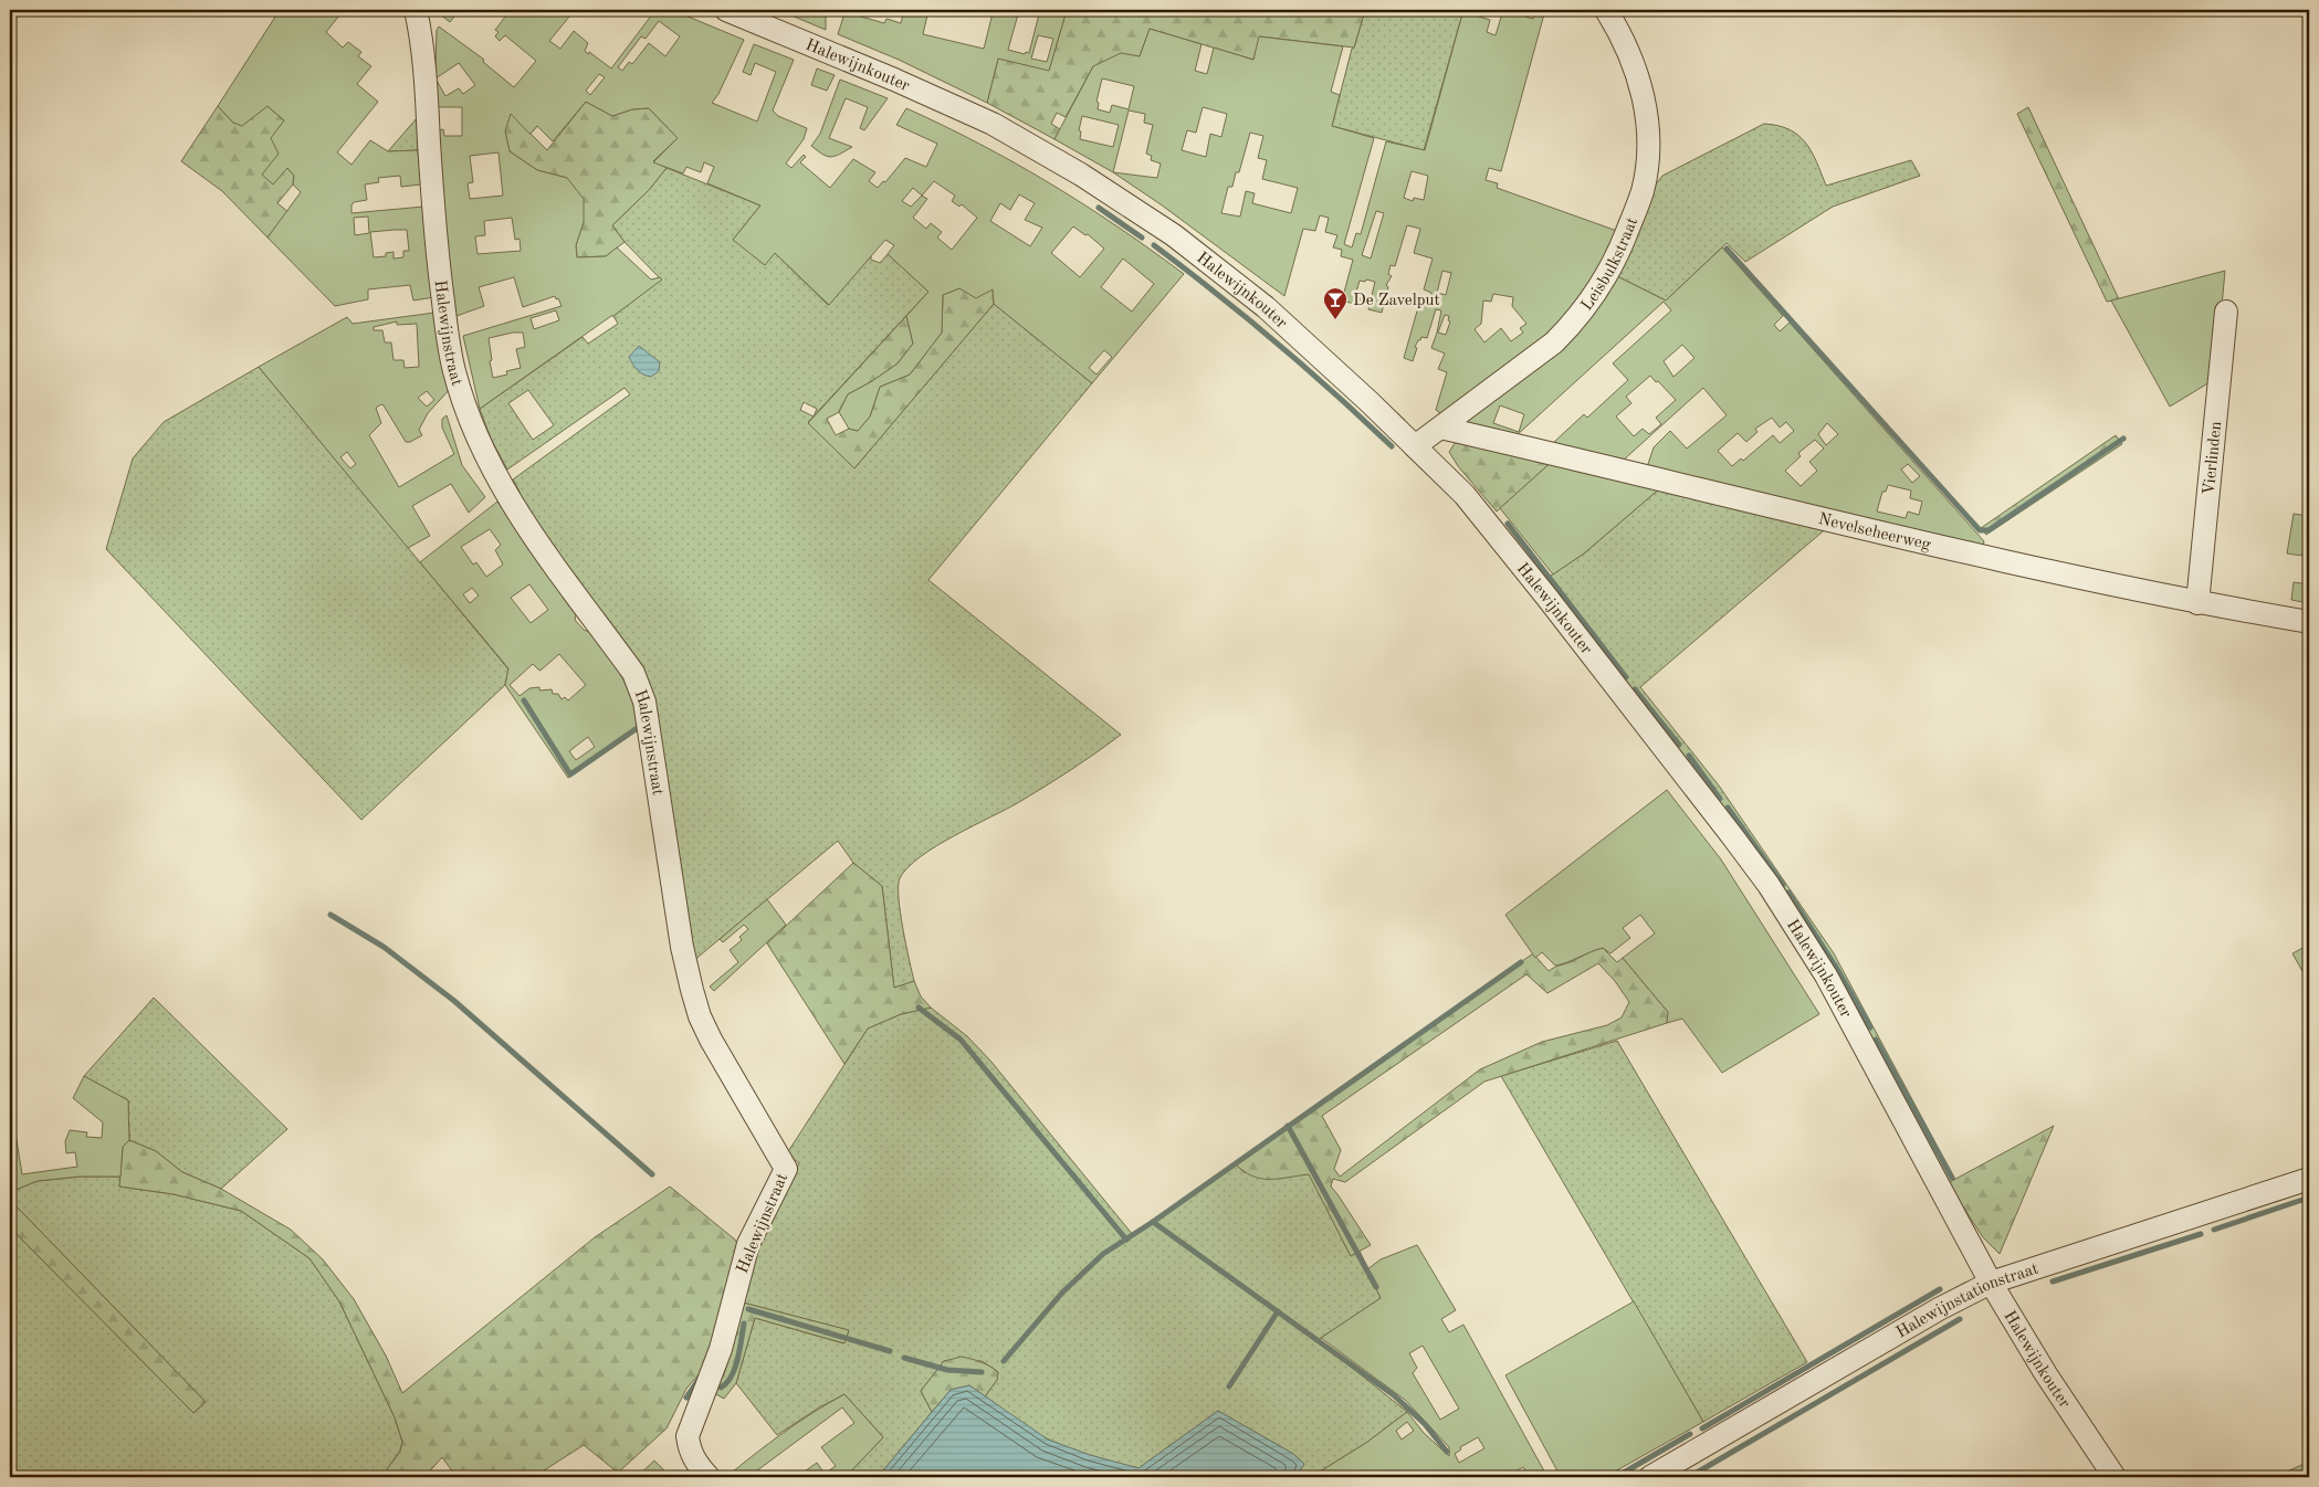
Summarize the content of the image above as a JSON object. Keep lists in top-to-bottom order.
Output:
{
  "streets": {
    "street": [
      "Halewijnkouter",
      "Leisbulkstraat",
      "Halewijnstraat",
      "Vierlinden",
      "Nevelseheerweg",
      "Halewijnstationstraat"
    ]
  },
  "crossings": [
    ["Halewijnkouter", "Leisbulkstraat"],
    ["Halewijnkouter", "Halewijnstationstraat"],
    ["Leisbulkstraat", "Nevelseheerweg"],
    ["Vierlinden", "Nevelseheerweg"]
  ],
  "places": {
    "bar": ["De Zavelput"]
  }
}
